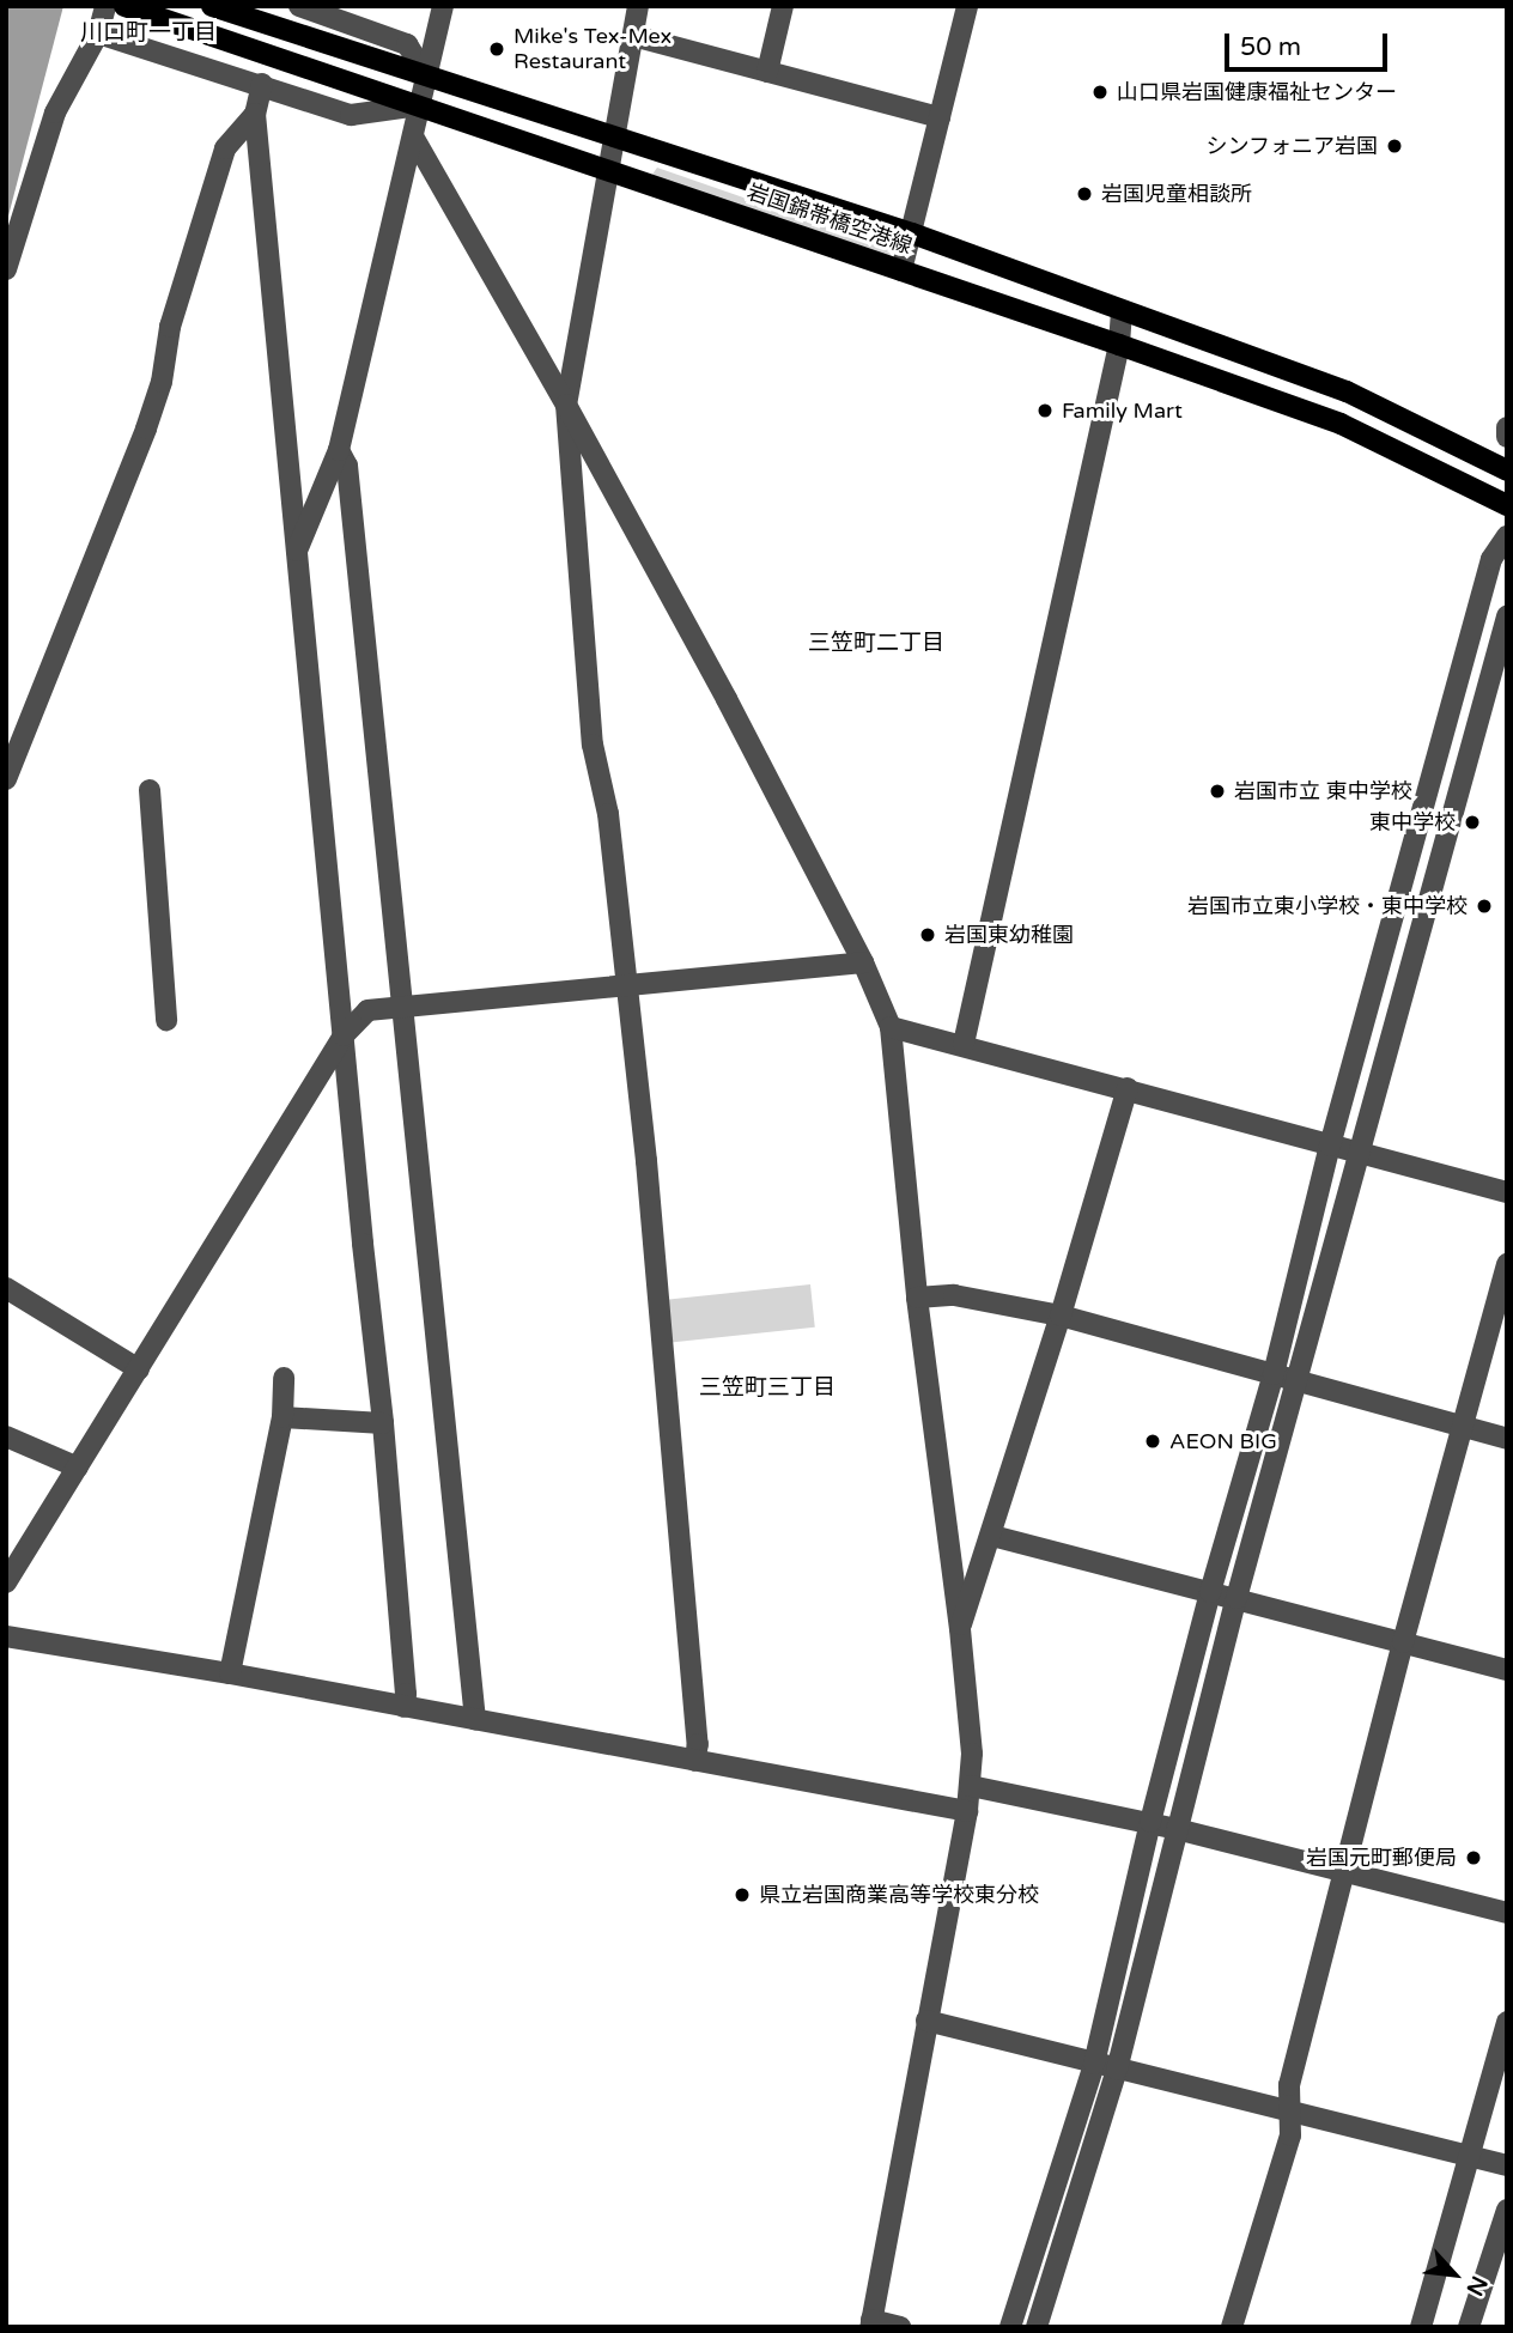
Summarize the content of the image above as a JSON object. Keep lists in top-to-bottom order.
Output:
{
  "streets": {
    "main road": ["岩国錦帯橋空港線"]
  },
  "districts": ["川口町一丁目", "三笠町二丁目", "三笠町三丁目"],
  "places": [
    "Mike's Tex-Mex Restaurant",
    "山口県岩国健康福祉センター",
    "シンフォニア岩国",
    "岩国児童相談所",
    "Family Mart",
    "岩国市立 東中学校",
    "東中学校",
    "岩国市立東小学校・東中学校",
    "岩国東幼稚園",
    "AEON BIG",
    "岩国元町郵便局",
    "県立岩国商業高等学校東分校"
  ],
  "scale_bar": "50 m",
  "north": "bottom right"
}
